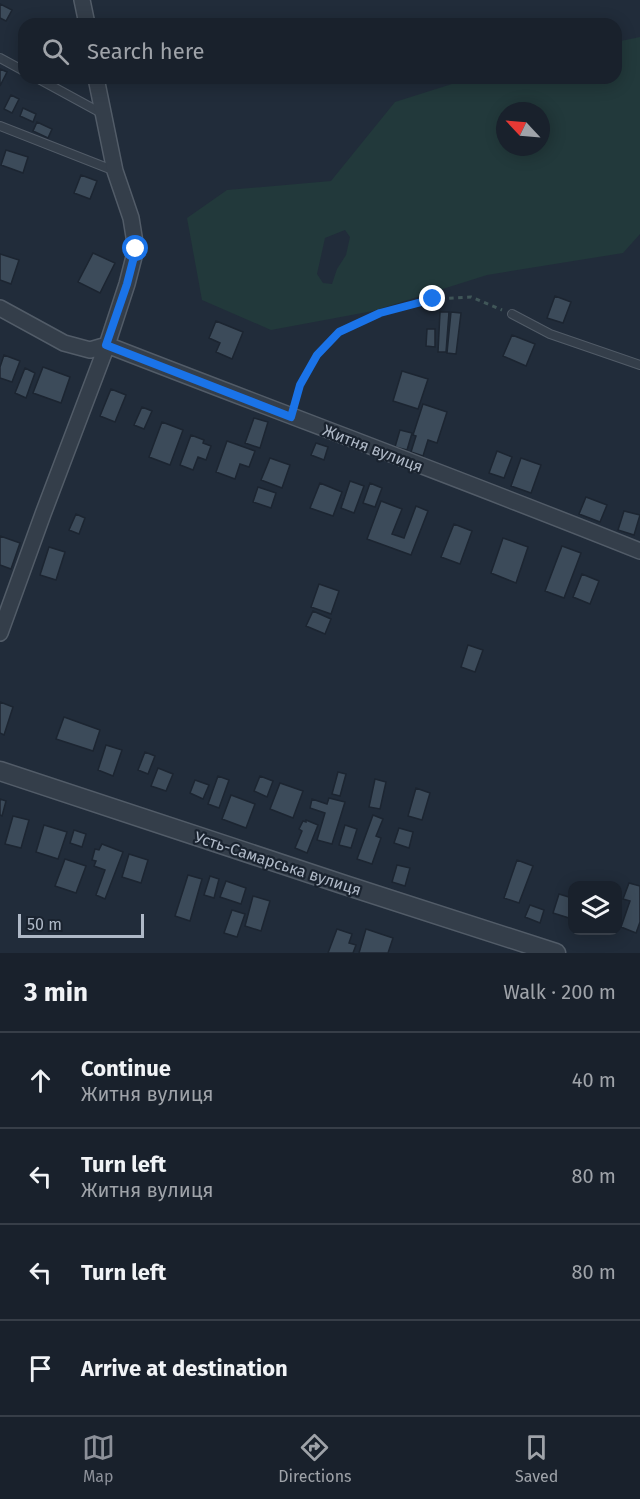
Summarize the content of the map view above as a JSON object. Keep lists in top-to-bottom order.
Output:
{
  "streets": {
    "street": ["Житня вулиця", "Усть-Самарська вулиця"]
  },
  "scale_bar": "50 m",
  "north": "top left",
  "page": {
    "search": "Search here",
    "scale": "50 m",
    "heading": ["3 min", "Walk · 200 m"],
    "list": [
      ["Continue", "Житня вулиця", "40 m"],
      ["Turn left", "Житня вулиця", "80 m"],
      ["Turn left", "80 m"],
      "Arrive at destination"
    ],
    "nav": ["Map", "Directions", "Saved"]
  }
}
